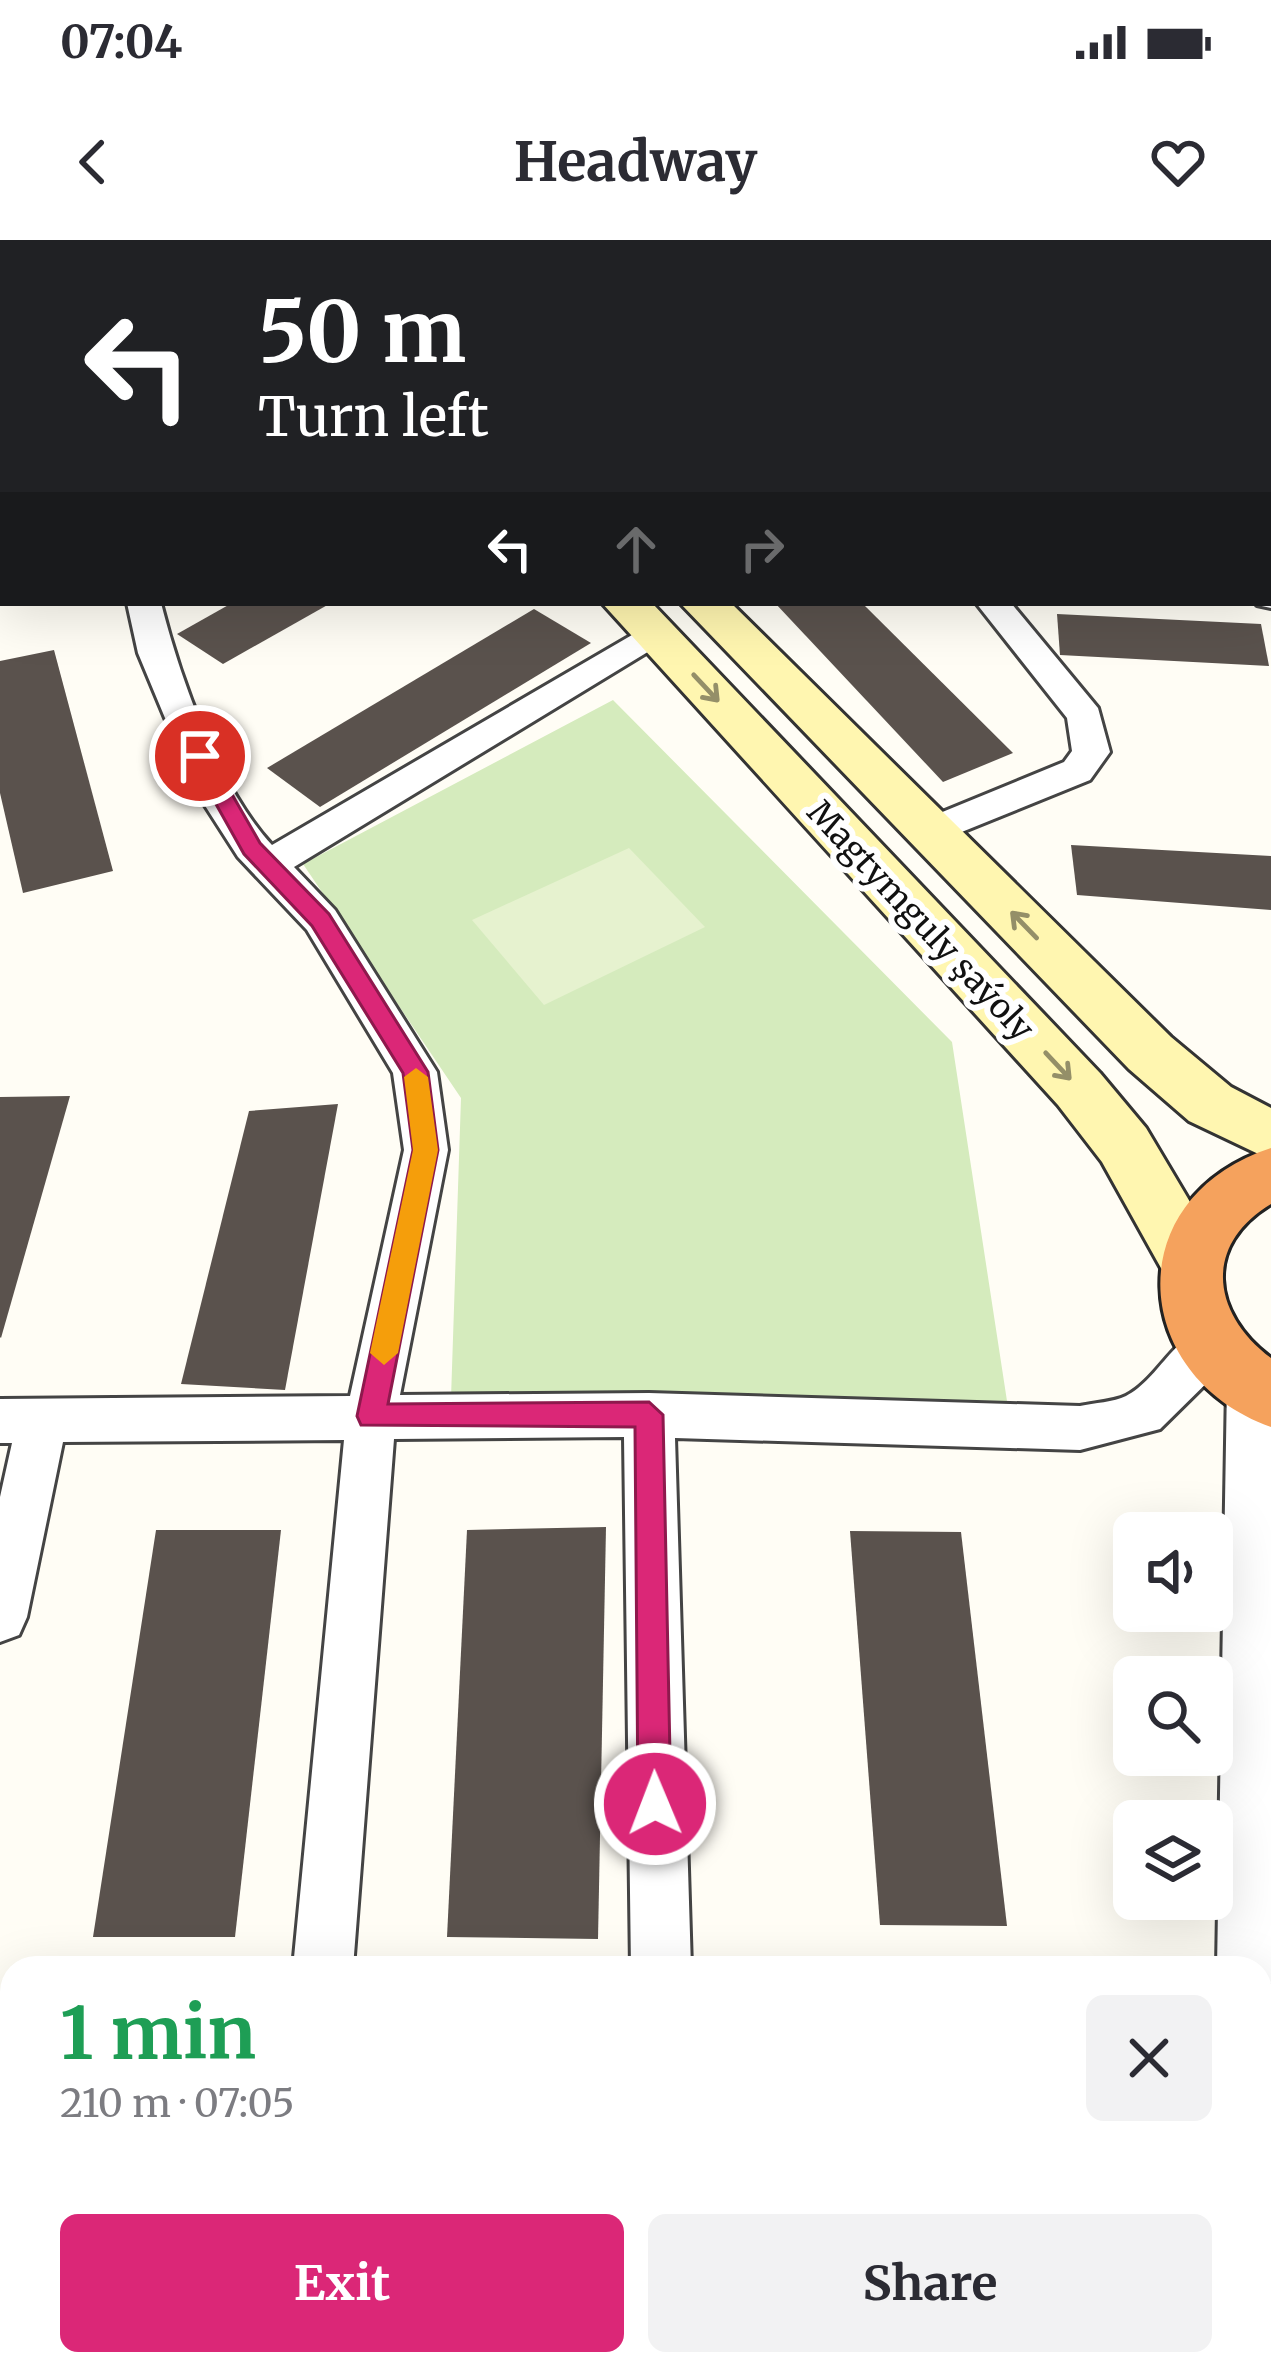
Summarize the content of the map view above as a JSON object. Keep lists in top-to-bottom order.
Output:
{
  "streets": {
    "street": ["Magtymguly şaýoly"]
  },
  "page": {
    "status": "07:04",
    "header": "Headway",
    "turn": ["50 m", "Turn left"],
    "heading": ["1 min", "210 m · 07:05"],
    "buttons": ["Exit", "Share"]
  }
}
